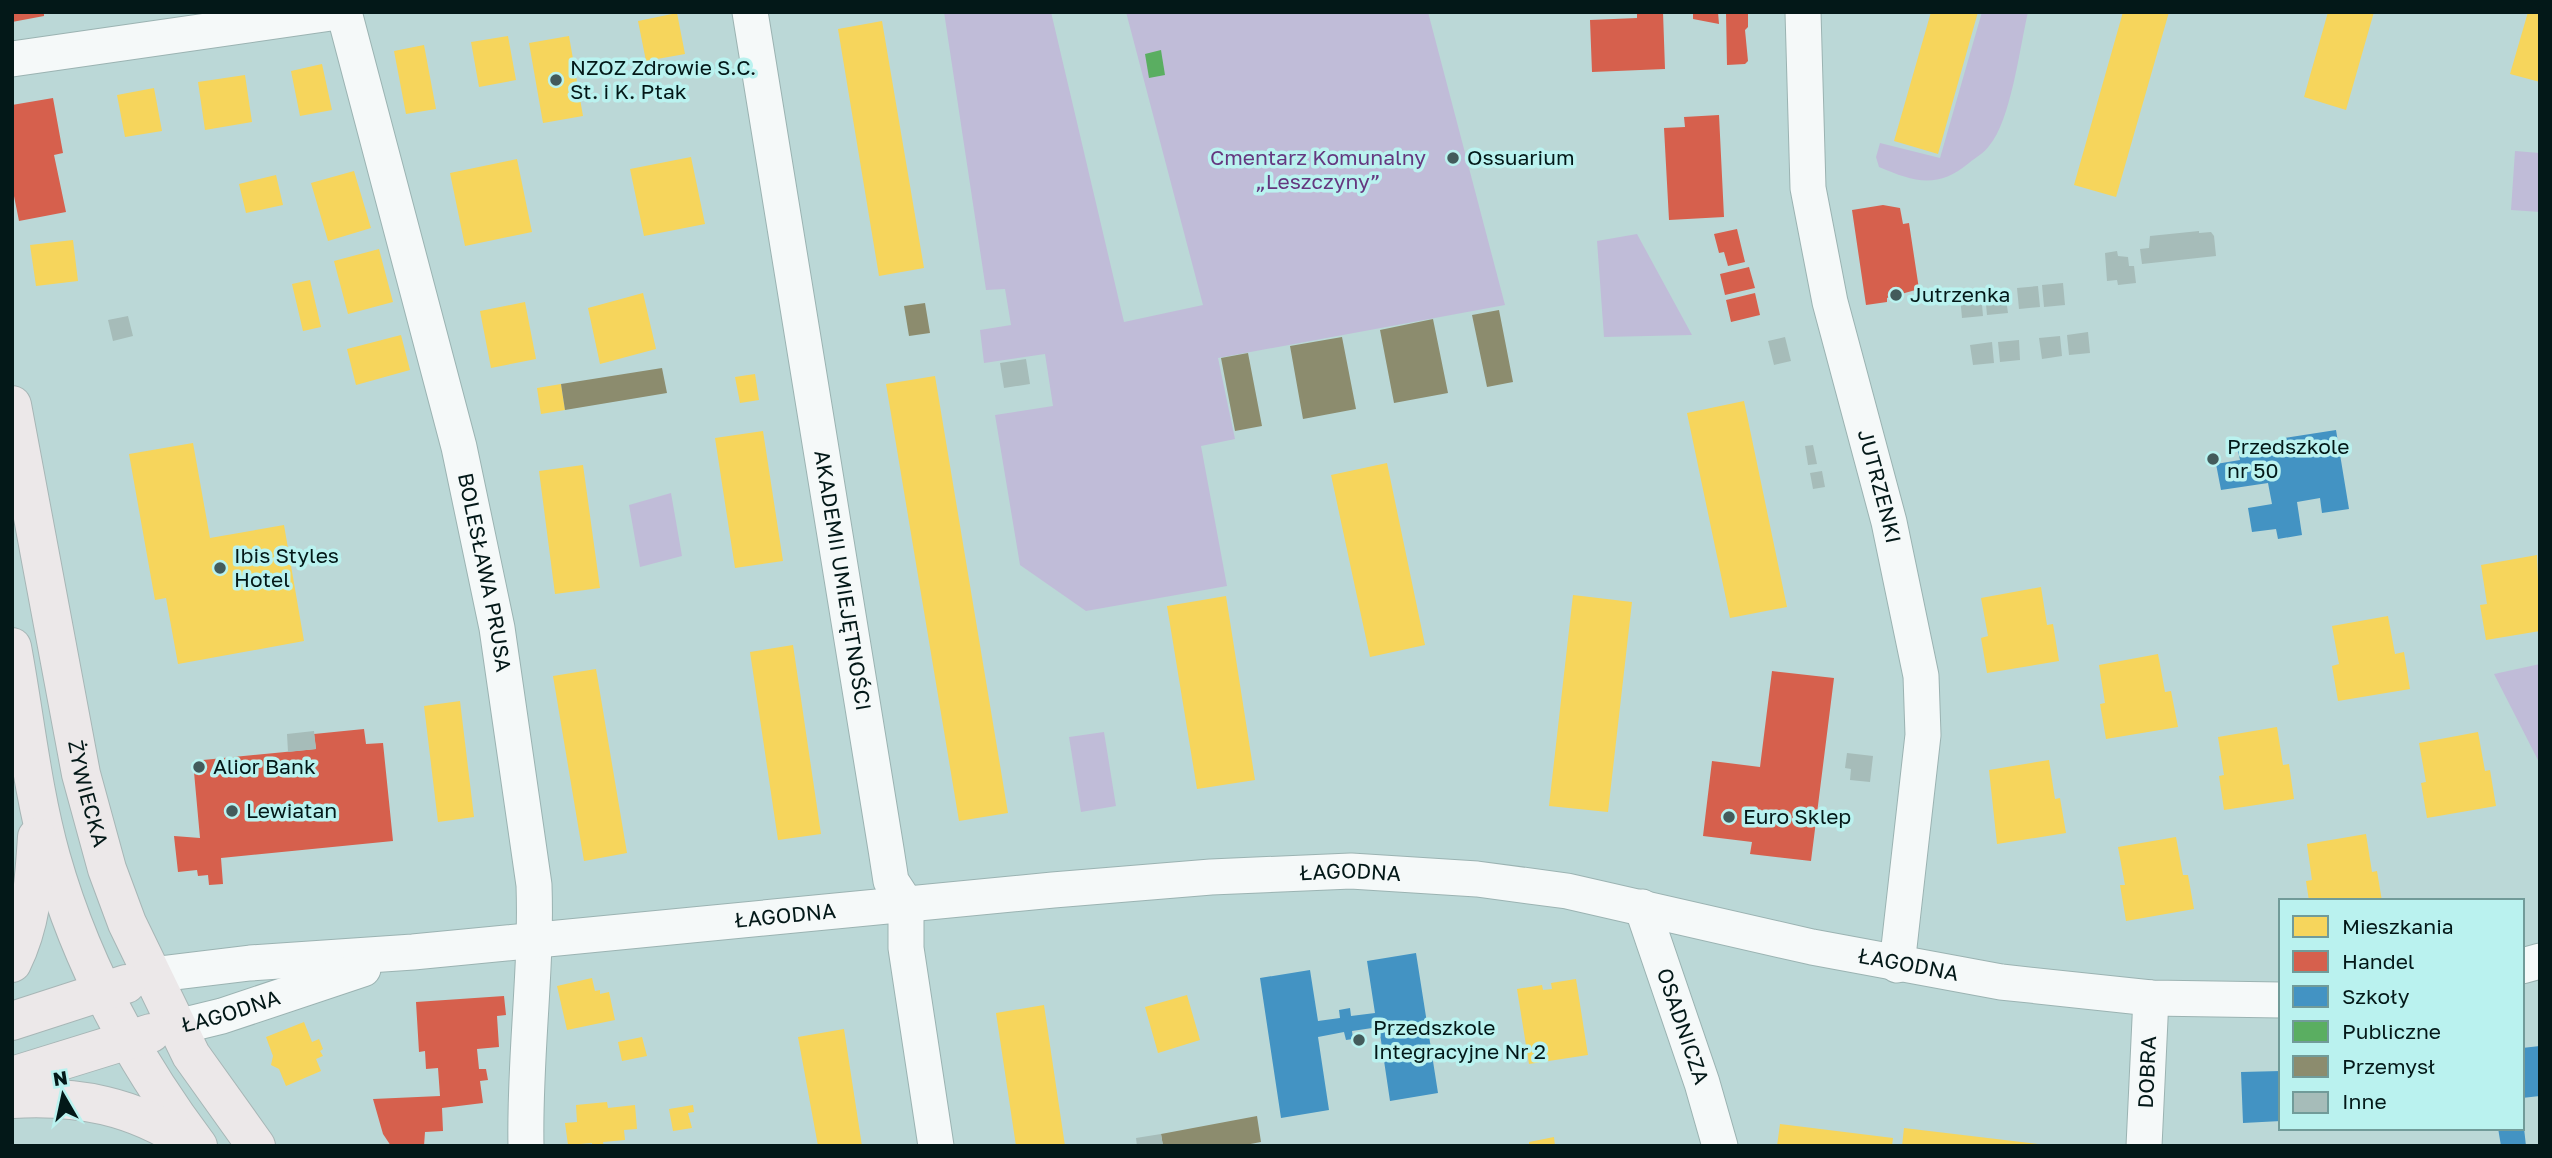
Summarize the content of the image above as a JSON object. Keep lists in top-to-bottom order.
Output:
{
  "streets": {
    "main road": ["ŻYWIECKA", "ŁAGODNA"],
    "street": [
      "JUTRZENKI",
      "BOLESŁAWA PRUSA",
      "AKADEMII UMIEJĘTNOŚCI",
      "OSADNICZA",
      "DOBRA"
    ]
  },
  "crossings": [
    ["JUTRZENKI", "ŁAGODNA"],
    ["BOLESŁAWA PRUSA", "ŁAGODNA"],
    ["AKADEMII UMIEJĘTNOŚCI", "ŁAGODNA"],
    ["ŻYWIECKA", "ŁAGODNA"],
    ["ŁAGODNA", "OSADNICZA"],
    ["ŁAGODNA", "DOBRA"]
  ],
  "parks": ["Cmentarz Komunalny „Leszczyny”"],
  "places": [
    "NZOZ Zdrowie S.C. St. i K. Ptak",
    "Ossuarium",
    "Jutrzenka",
    "Przedszkole nr 50",
    "Ibis Styles Hotel",
    "Alior Bank",
    "Lewiatan",
    "Euro Sklep",
    "Przedszkole Integracyjne Nr 2"
  ],
  "legend": [
    "Mieszkania",
    "Handel",
    "Szkoły",
    "Publiczne",
    "Przemysł",
    "Inne"
  ],
  "north": "top"
}
